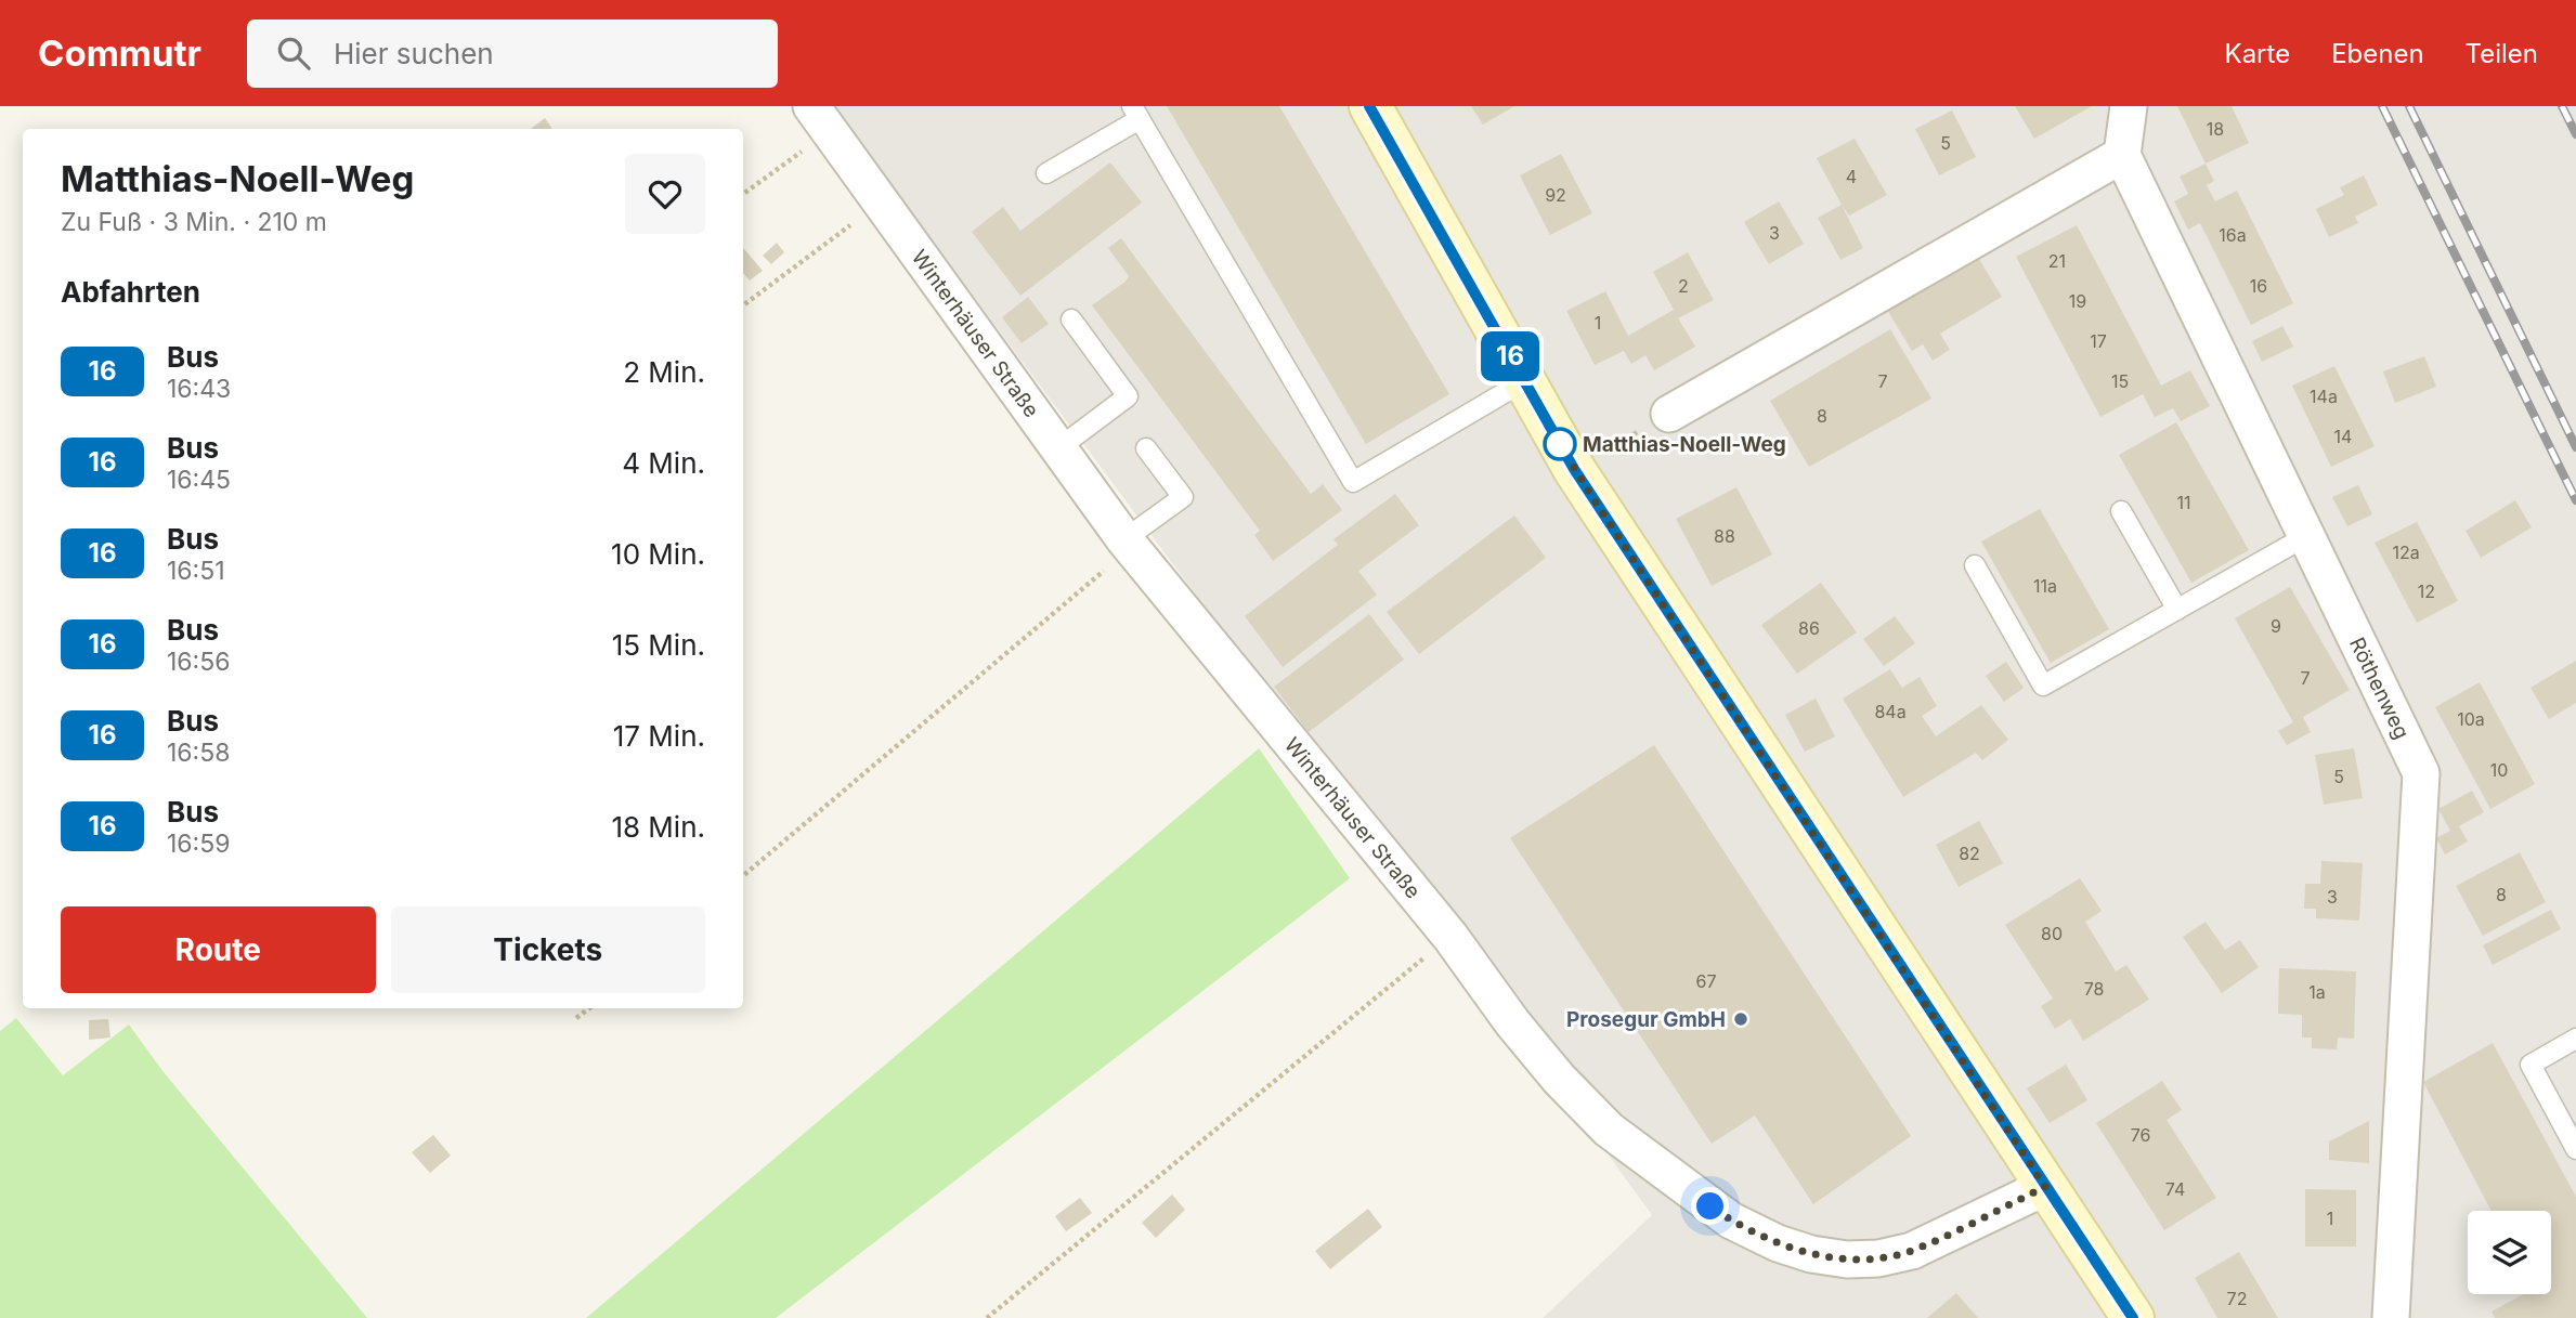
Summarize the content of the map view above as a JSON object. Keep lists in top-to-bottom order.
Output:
{
  "streets": {
    "street": ["Winterhäuser Straße", "Röthenweg"]
  },
  "places": ["Matthias-Noell-Weg", "Prosegur GmbH"],
  "lines": ["bus line 16"],
  "house_numbers": [
    "18",
    "5",
    "4",
    "92",
    "3",
    "16a",
    "21",
    "2",
    "16",
    "19",
    "1",
    "17",
    "7",
    "15",
    "14a",
    "8",
    "14",
    "11",
    "88",
    "12a",
    "11a",
    "12",
    "9",
    "86",
    "7",
    "84a",
    "10a",
    "10",
    "5",
    "82",
    "8",
    "3",
    "80",
    "67",
    "78",
    "1a",
    "76",
    "74",
    "1",
    "72"
  ],
  "page": {
    "header": "Commutr",
    "search": "Hier suchen",
    "nav": ["Karte", "Ebenen", "Teilen"],
    "on_map": "16",
    "heading": [
      ["Matthias-Noell-Weg", "Zu Fuß · 3 Min. · 210 m"],
      "Abfahrten"
    ],
    "list": [
      {
        "mark": "16",
        "name": "Bus",
        "note": "16:43",
        "value": "2 Min."
      },
      {
        "mark": "16",
        "name": "Bus",
        "note": "16:45",
        "value": "4 Min."
      },
      {
        "mark": "16",
        "name": "Bus",
        "note": "16:51",
        "value": "10 Min."
      },
      {
        "mark": "16",
        "name": "Bus",
        "note": "16:56",
        "value": "15 Min."
      },
      {
        "mark": "16",
        "name": "Bus",
        "note": "16:58",
        "value": "17 Min."
      },
      {
        "mark": "16",
        "name": "Bus",
        "note": "16:59",
        "value": "18 Min."
      }
    ],
    "buttons": ["Route", "Tickets"]
  }
}
